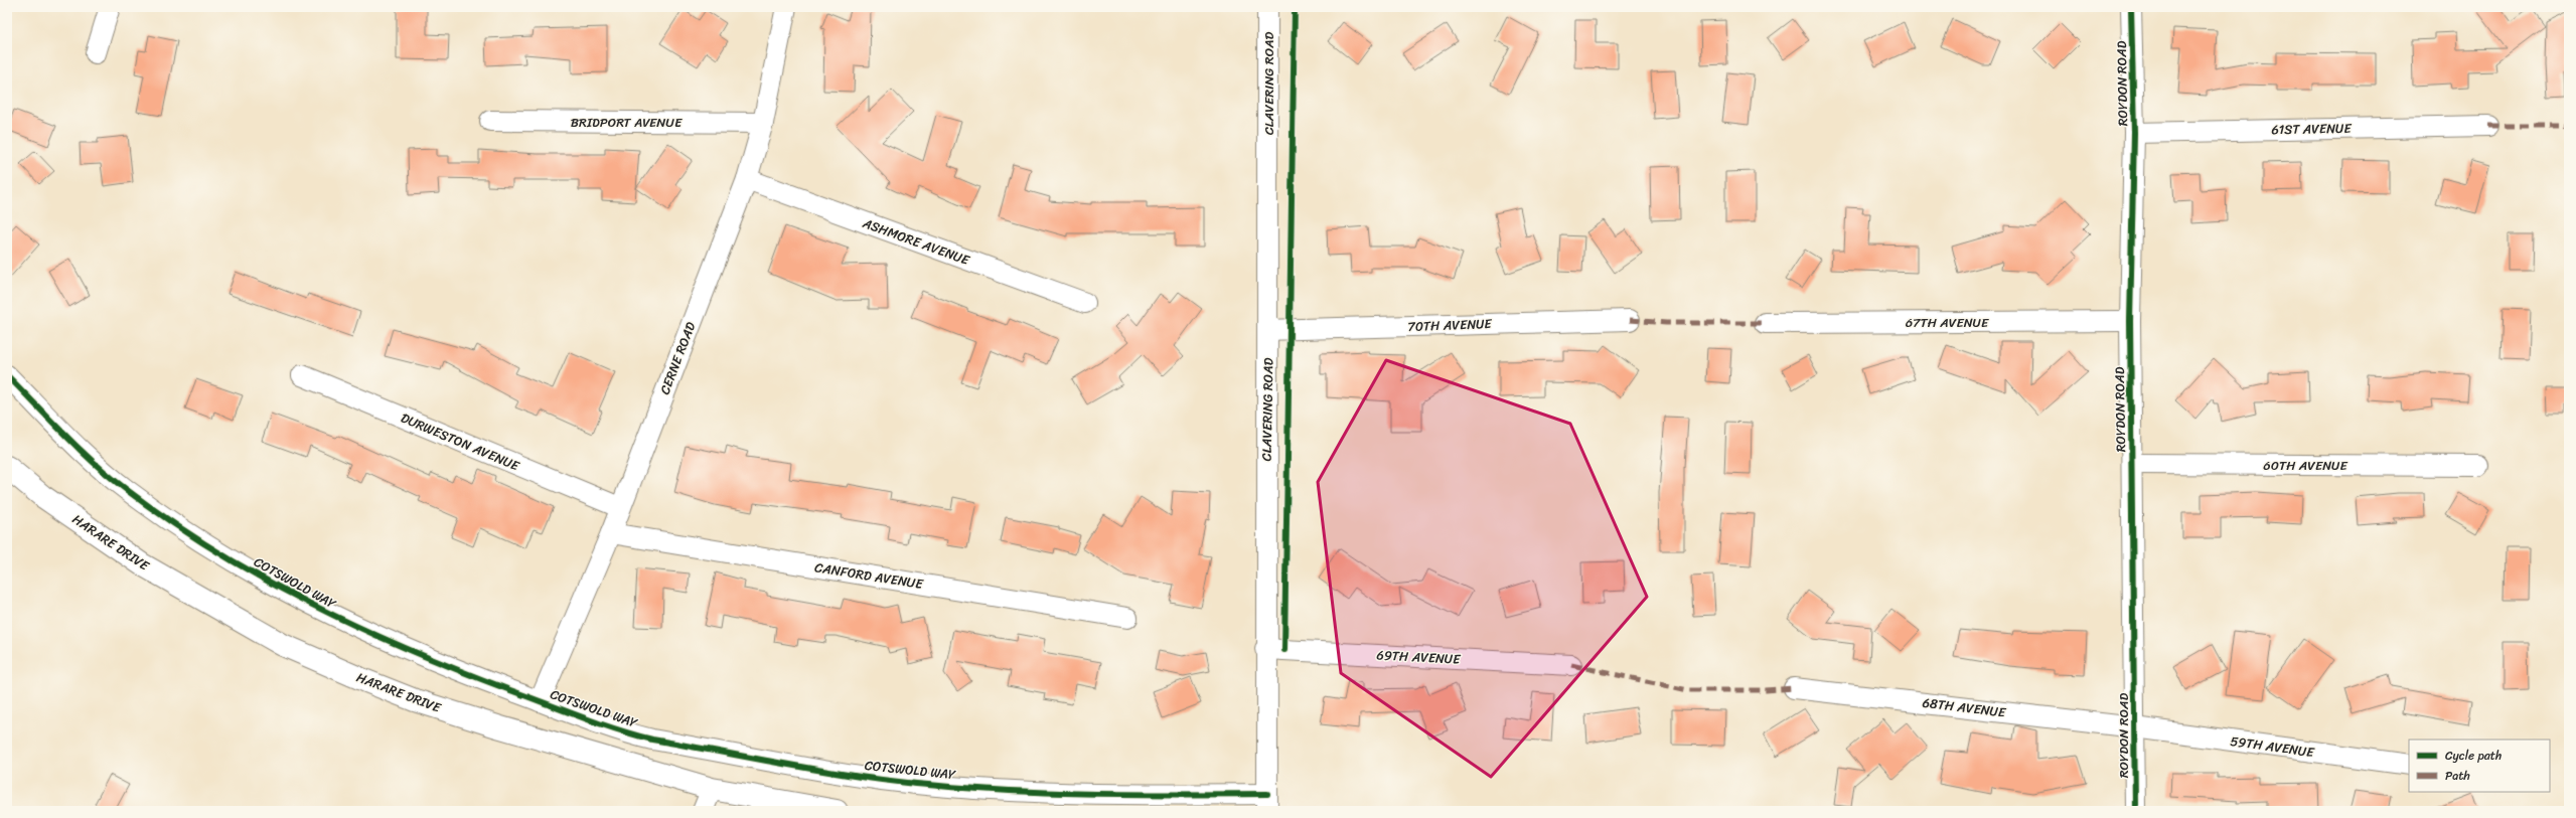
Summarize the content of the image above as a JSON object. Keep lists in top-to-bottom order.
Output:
{
  "streets": {
    "main road": ["HARARE DRIVE"],
    "street": [
      "CLAVERING ROAD",
      "ROYDON ROAD",
      "BRIDPORT AVENUE",
      "61ST AVENUE",
      "ASHMORE AVENUE",
      "67TH AVENUE",
      "70TH AVENUE",
      "CERNE ROAD",
      "DURWESTON AVENUE",
      "60TH AVENUE",
      "CANFORD AVENUE",
      "COTSWOLD WAY",
      "69TH AVENUE",
      "68TH AVENUE",
      "59TH AVENUE"
    ]
  },
  "crossings": [
    ["CLAVERING ROAD", "70TH AVENUE"],
    ["CLAVERING ROAD", "COTSWOLD WAY"],
    ["CLAVERING ROAD", "69TH AVENUE"],
    ["ROYDON ROAD", "61ST AVENUE"],
    ["ROYDON ROAD", "67TH AVENUE"],
    ["ROYDON ROAD", "60TH AVENUE"],
    ["ROYDON ROAD", "68TH AVENUE"],
    ["ROYDON ROAD", "59TH AVENUE"],
    ["BRIDPORT AVENUE", "CERNE ROAD"],
    ["ASHMORE AVENUE", "CERNE ROAD"],
    ["CERNE ROAD", "DURWESTON AVENUE"],
    ["CERNE ROAD", "CANFORD AVENUE"],
    ["CERNE ROAD", "COTSWOLD WAY"],
    ["68TH AVENUE", "59TH AVENUE"]
  ],
  "legend": ["Cycle path", "Path"]
}
